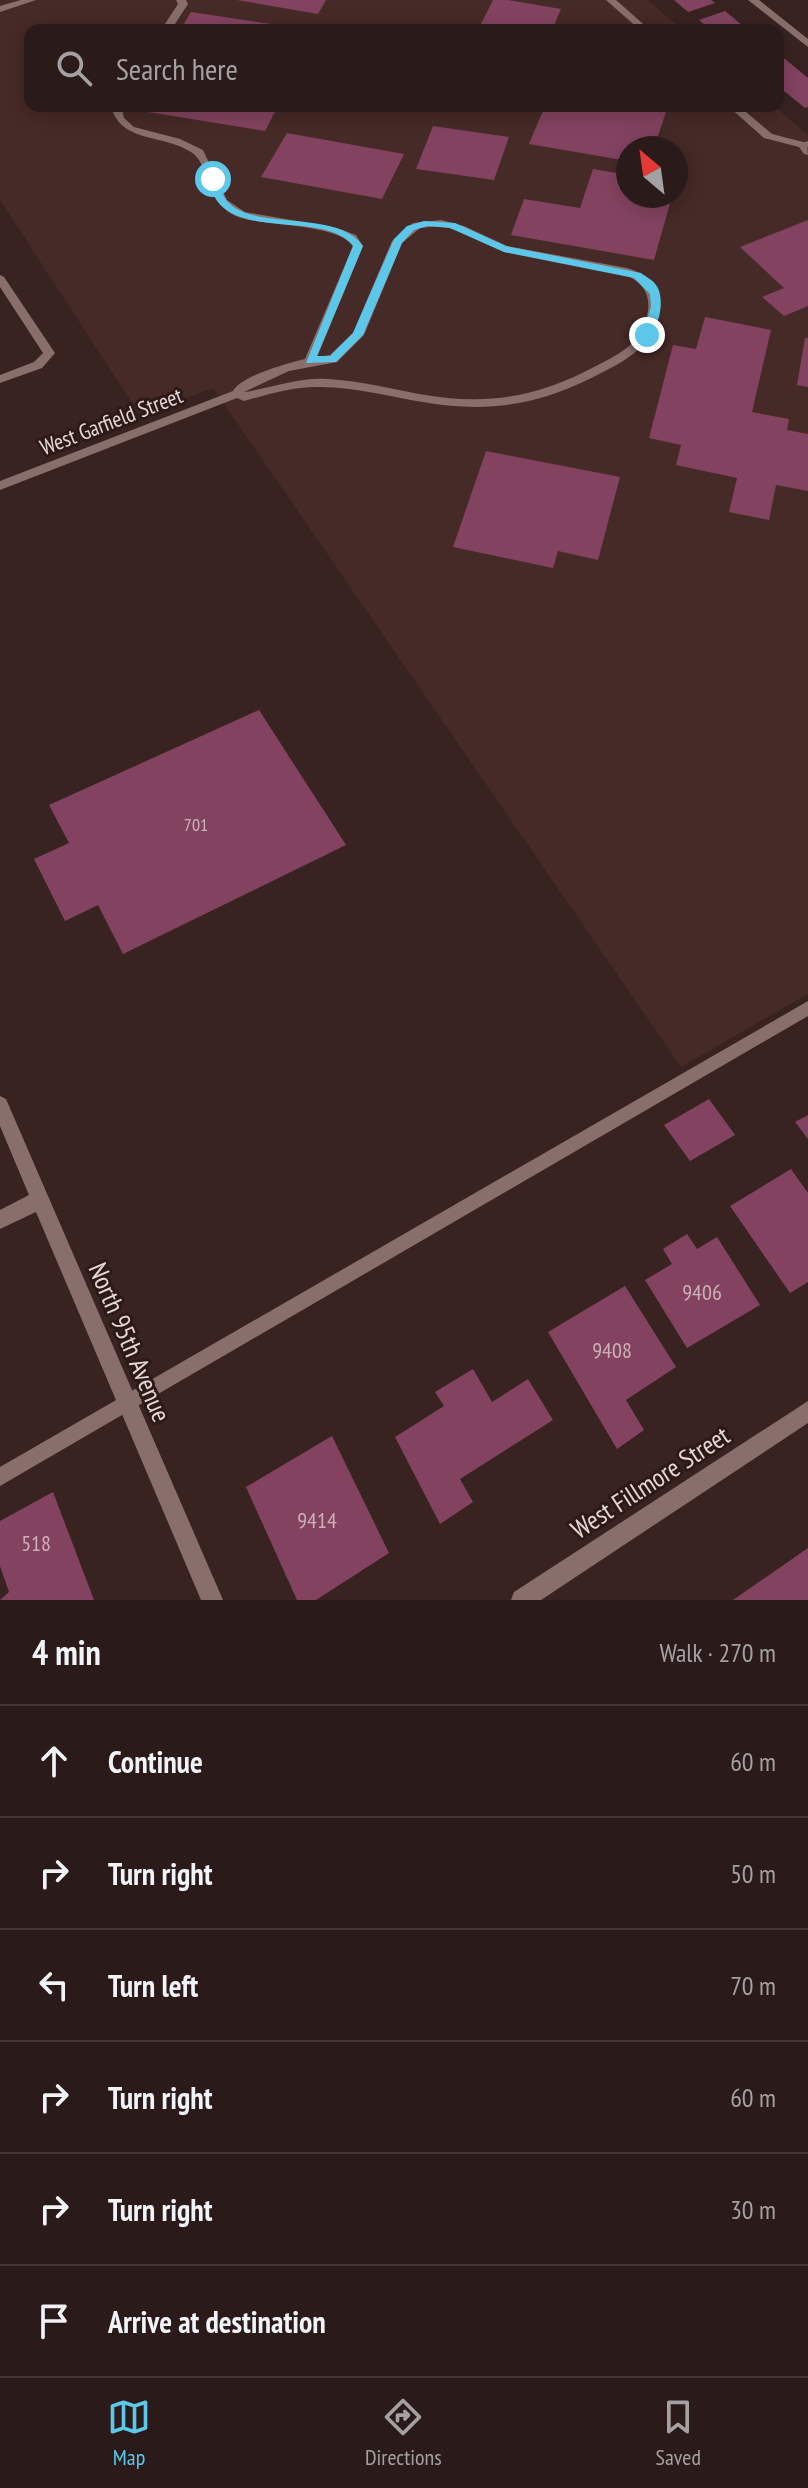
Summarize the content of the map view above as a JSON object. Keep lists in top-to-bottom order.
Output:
{
  "streets": {
    "street": ["North 95th Avenue", "West Fillmore Street"],
    "lane": ["West Garfield Street"]
  },
  "house_numbers": [
    "701",
    "9406",
    "9408",
    "9414",
    "518"
  ],
  "north": "top left",
  "page": {
    "search": "Search here",
    "heading": ["4 min", "Walk · 270 m"],
    "list": [
      ["Continue", "60 m"],
      ["Turn right", "50 m"],
      ["Turn left", "70 m"],
      ["Turn right", "60 m"],
      ["Turn right", "30 m"],
      "Arrive at destination"
    ],
    "nav": ["Map", "Directions", "Saved"]
  }
}
